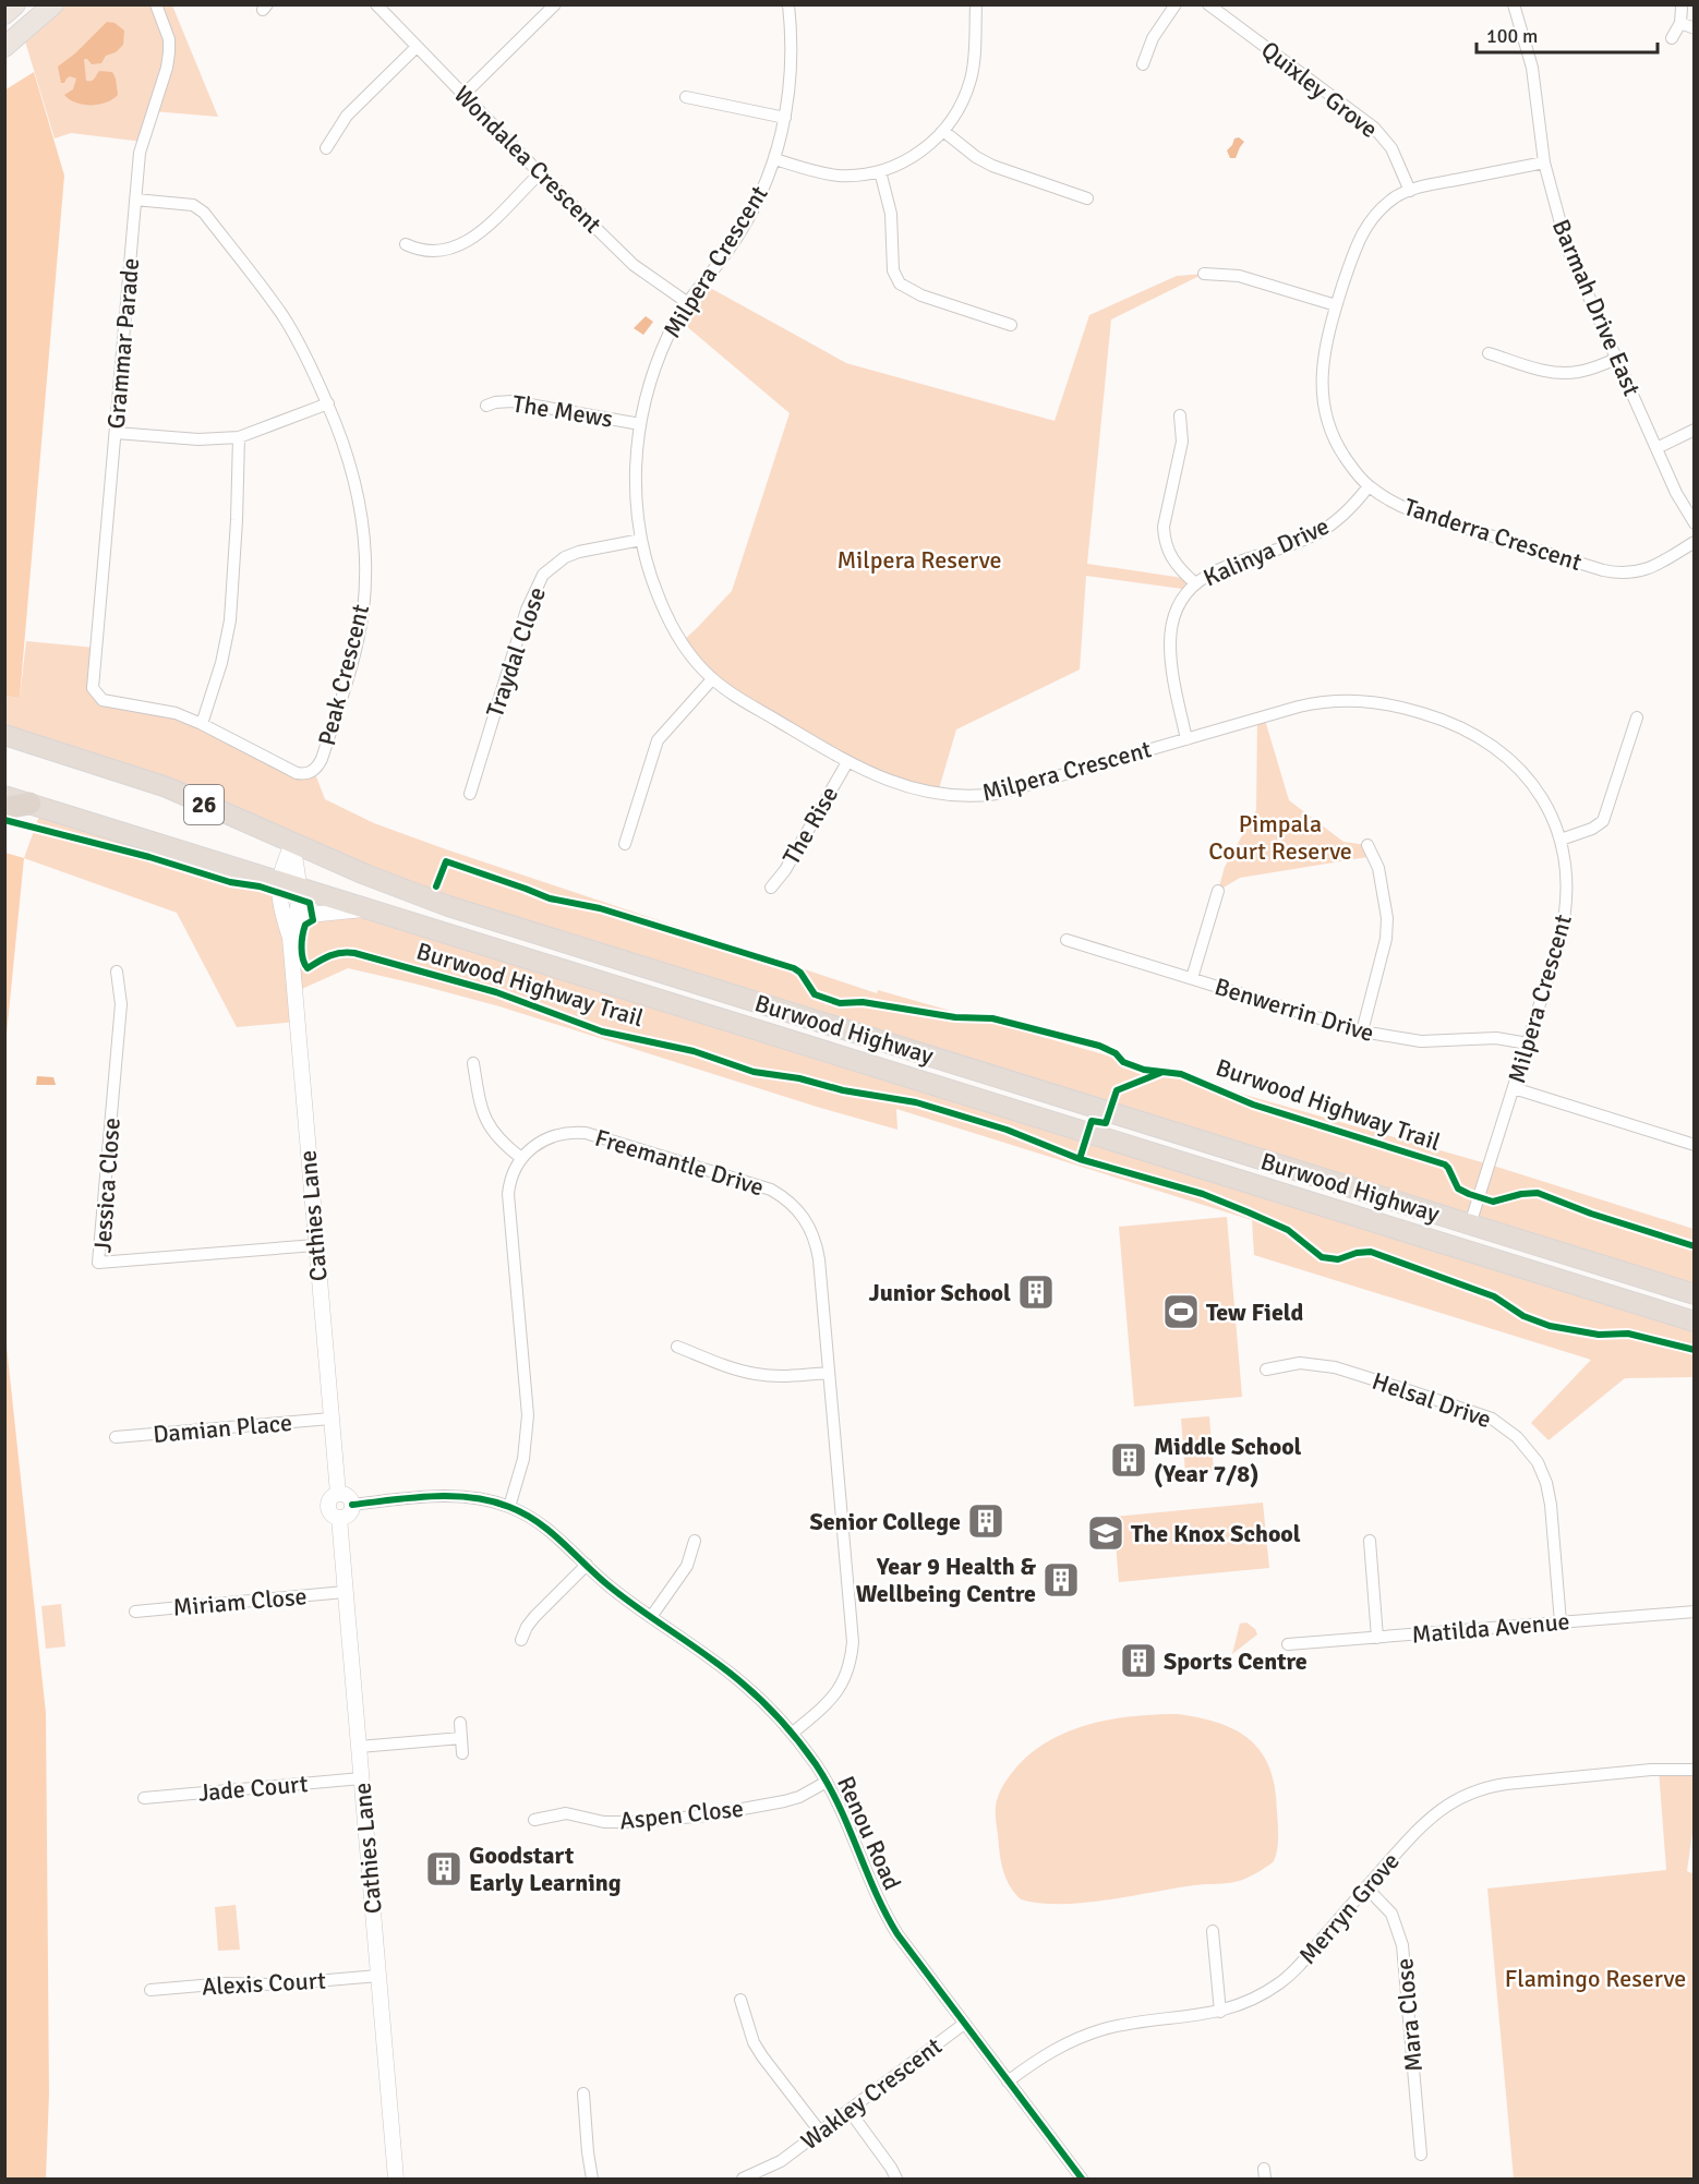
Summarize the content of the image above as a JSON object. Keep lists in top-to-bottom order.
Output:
{
  "streets": {
    "highway": ["26", "Burwood Highway"],
    "street": [
      "Quixley Grove",
      "Wondalea Crescent",
      "Milpera Crescent",
      "Barmah Drive East",
      "Grammar Parade",
      "The Mews",
      "Tanderra Crescent",
      "Kalinya Drive",
      "Traydal Close",
      "Peak Crescent",
      "The Rise",
      "Benwerrin Drive",
      "Freemantle Drive",
      "Jessica Close",
      "Cathies Lane",
      "Helsal Drive",
      "Damian Place",
      "Miriam Close",
      "Matilda Avenue",
      "Jade Court",
      "Aspen Close",
      "Renou Road",
      "Merryn Grove",
      "Alexis Court",
      "Mara Close",
      "Wakley Crescent"
    ],
    "cycle path": ["Burwood Highway Trail"]
  },
  "crossings": [
    ["Quixley Grove", "Tanderra Crescent"],
    ["Wondalea Crescent", "Milpera Crescent"],
    ["Milpera Crescent", "The Mews"],
    ["Milpera Crescent", "Kalinya Drive"],
    ["Milpera Crescent", "Traydal Close"],
    ["Milpera Crescent", "The Rise"],
    ["Milpera Crescent", "Benwerrin Drive"],
    ["Milpera Crescent", "Burwood Highway"],
    ["Barmah Drive East", "Tanderra Crescent"],
    ["Grammar Parade", "Peak Crescent"],
    ["Tanderra Crescent", "Kalinya Drive"],
    ["Burwood Highway", "Cathies Lane"],
    ["Freemantle Drive", "Renou Road"],
    ["Jessica Close", "Cathies Lane"],
    ["Cathies Lane", "Damian Place"],
    ["Cathies Lane", "Miriam Close"],
    ["Cathies Lane", "Jade Court"],
    ["Cathies Lane", "Renou Road"],
    ["Cathies Lane", "Alexis Court"],
    ["Helsal Drive", "Matilda Avenue"],
    ["Aspen Close", "Renou Road"],
    ["Renou Road", "Merryn Grove"],
    ["Renou Road", "Wakley Crescent"],
    ["Merryn Grove", "Mara Close"]
  ],
  "parks": ["Milpera Reserve", "Pimpala Court Reserve", "Flamingo Reserve"],
  "places": {
    "building": [
      "Junior School",
      "Middle School (Year 7/8)",
      "Senior College",
      "Year 9 Health & Wellbeing Centre",
      "Sports Centre",
      "Goodstart Early Learning"
    ],
    "sports": ["Tew Field"],
    "school or university": ["The Knox School"]
  },
  "scale_bar": "100 m"
}
